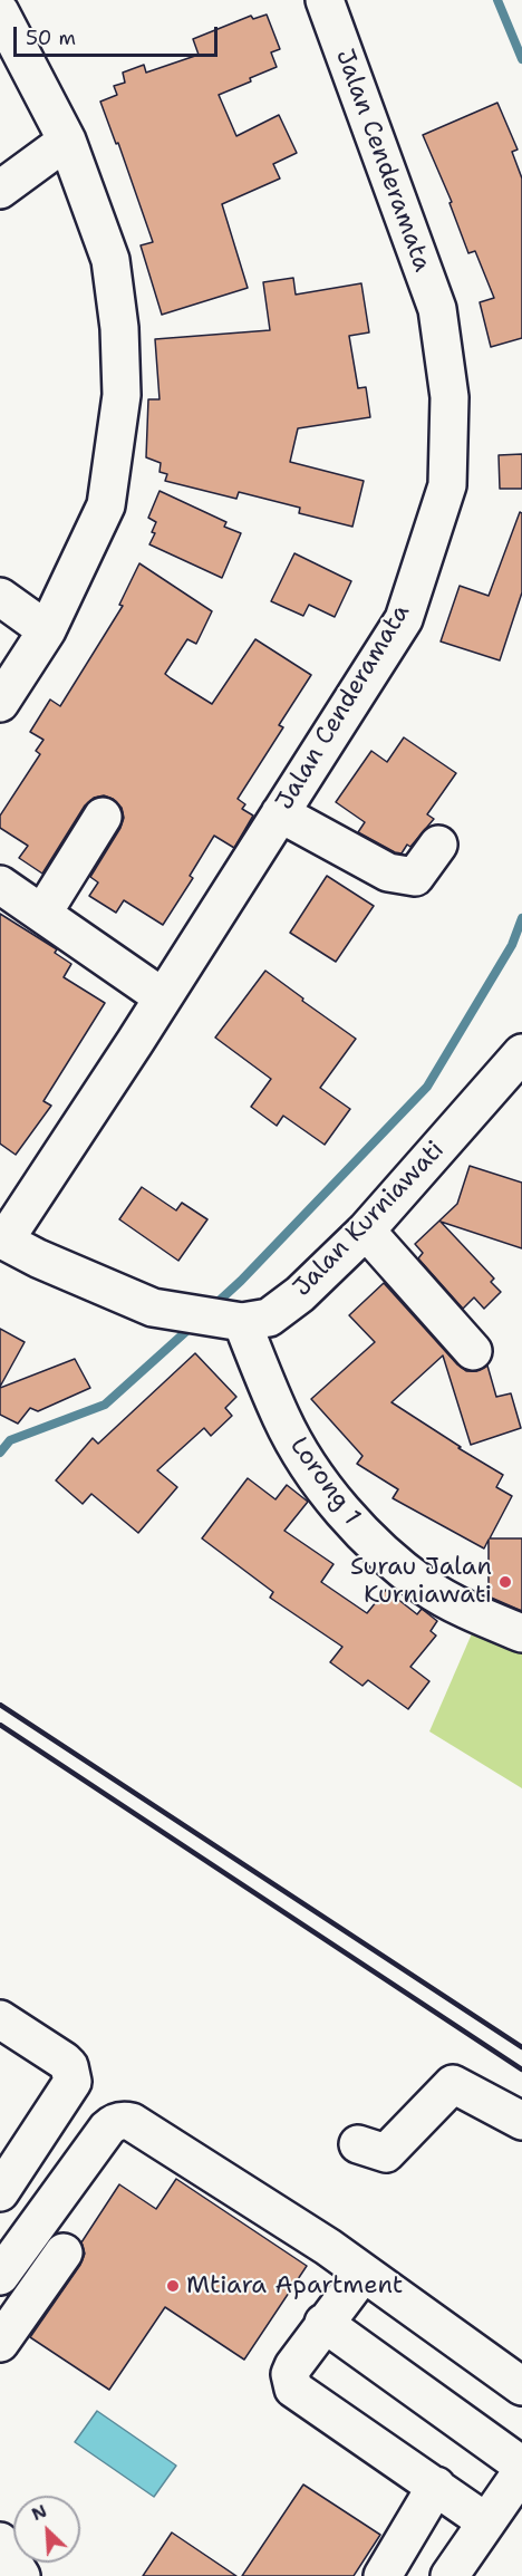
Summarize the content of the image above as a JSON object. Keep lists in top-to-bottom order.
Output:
{
  "streets": {
    "street": ["Jalan Cenderamata", "Jalan Kurniawati", "Lorong 1"]
  },
  "crossings": [
    ["Jalan Cenderamata", "Jalan Kurniawati"],
    ["Jalan Kurniawati", "Lorong 1"]
  ],
  "places": ["Surau Jalan Kurniawati", "Mtiara Apartment"],
  "scale_bar": "50 m",
  "north": "top left"
}
